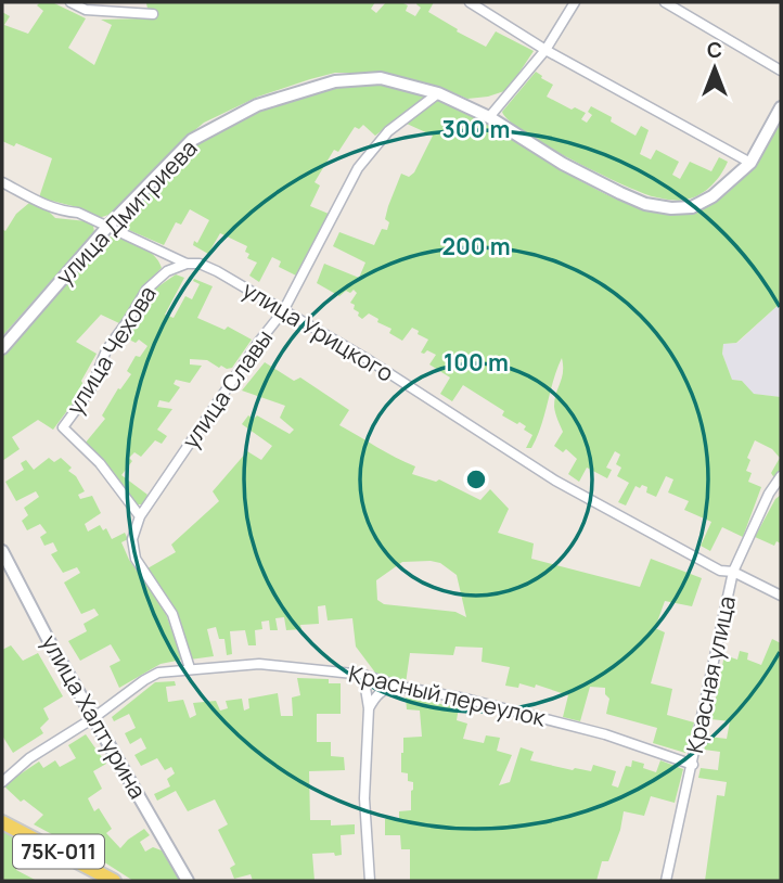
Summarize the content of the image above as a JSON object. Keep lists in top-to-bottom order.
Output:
{
  "streets": {
    "main road": ["75К-011"],
    "street": [
      "улица Дмитриева",
      "улица Урицкого",
      "улица Чехова",
      "улица Славы",
      "Красная улица",
      "Красный переулок",
      "улица Халтурина"
    ]
  },
  "crossings": [
    ["улица Дмитриева", "улица Урицкого"],
    ["улица Дмитриева", "улица Славы"],
    ["улица Урицкого", "улица Чехова"],
    ["улица Урицкого", "улица Славы"],
    ["улица Урицкого", "Красная улица"],
    ["улица Чехова", "улица Славы"],
    ["улица Славы", "Красный переулок"],
    ["Красная улица", "Красный переулок"],
    ["Красный переулок", "улица Халтурина"]
  ],
  "north": "top",
  "rings": ["300 m", "200 m", "100 m"]
}
